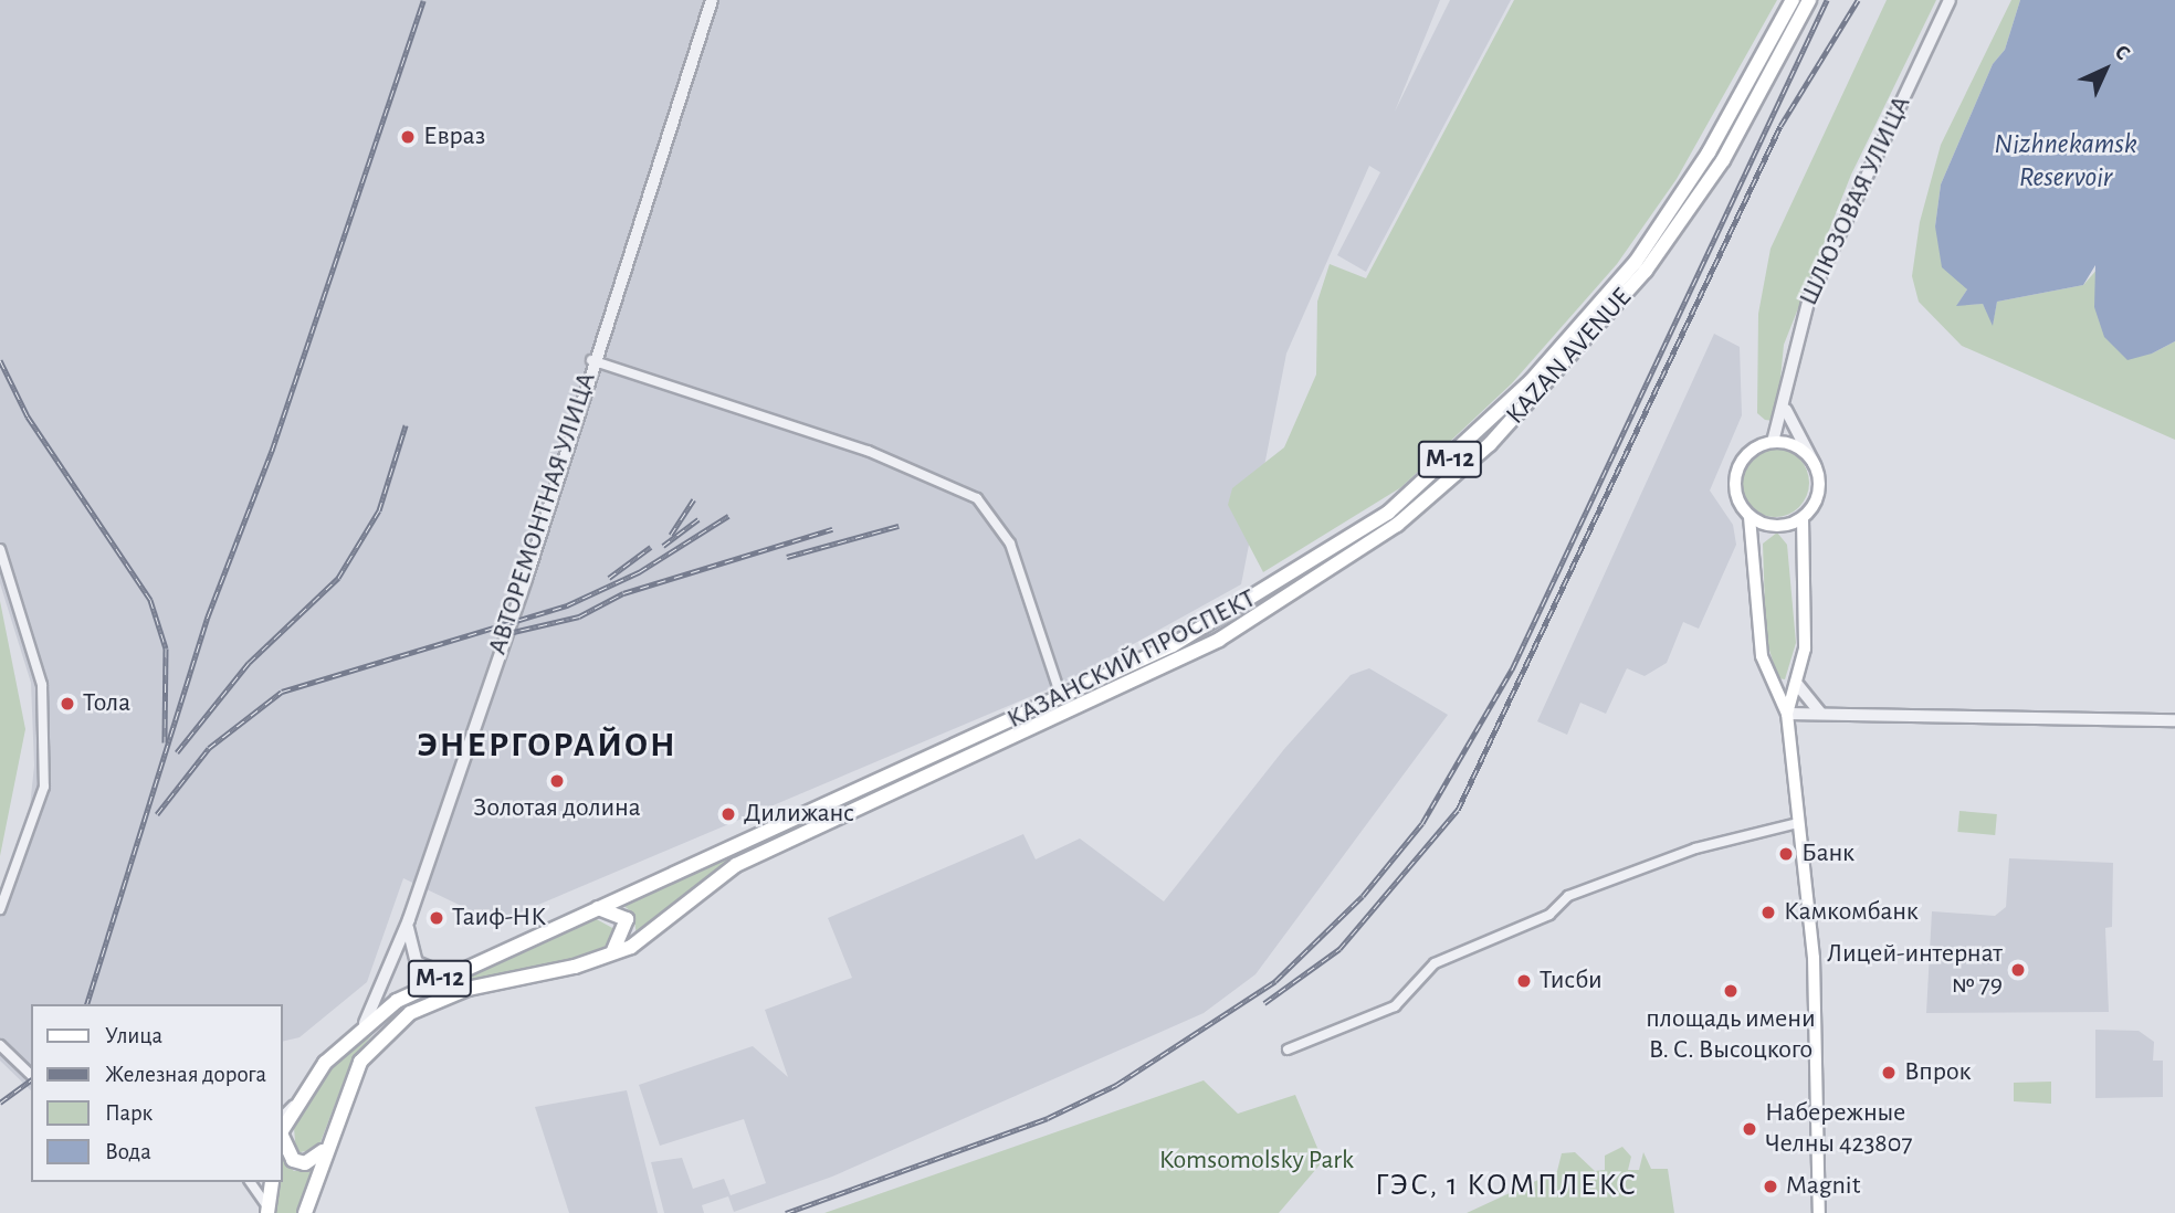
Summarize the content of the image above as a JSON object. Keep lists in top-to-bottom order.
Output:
{
  "streets": {
    "main road": ["KAZAN AVENUE", "М-12", "КАЗАНСКИЙ ПРОСПЕКТ"],
    "street": ["ШЛЮЗОВАЯ УЛИЦА", "АВТОРЕМОНТНАЯ УЛИЦА"]
  },
  "crossings": [
    ["М-12", "АВТОРЕМОНТНАЯ УЛИЦА"],
    ["М-12", "КАЗАНСКИЙ ПРОСПЕКТ"]
  ],
  "districts": ["ЭНЕРГОРАЙОН", "ГЭС, 1 КОМПЛЕКС"],
  "water": ["Nizhnekamsk Reservoir"],
  "parks": ["Komsomolsky Park"],
  "places": [
    "Евраз",
    "Тола",
    "Золотая долина",
    "Дилижанс",
    "Банк",
    "Камкомбанк",
    "Таиф-НК",
    "Лицей-интернат № 79",
    "Тисби",
    "площадь имени В. С. Высоцкого",
    "Впрок",
    "Набережные Челны 423807",
    "Magnit"
  ],
  "legend": [
    "Улица",
    "Железная дорога",
    "Парк",
    "Вода"
  ],
  "north": "top right"
}
